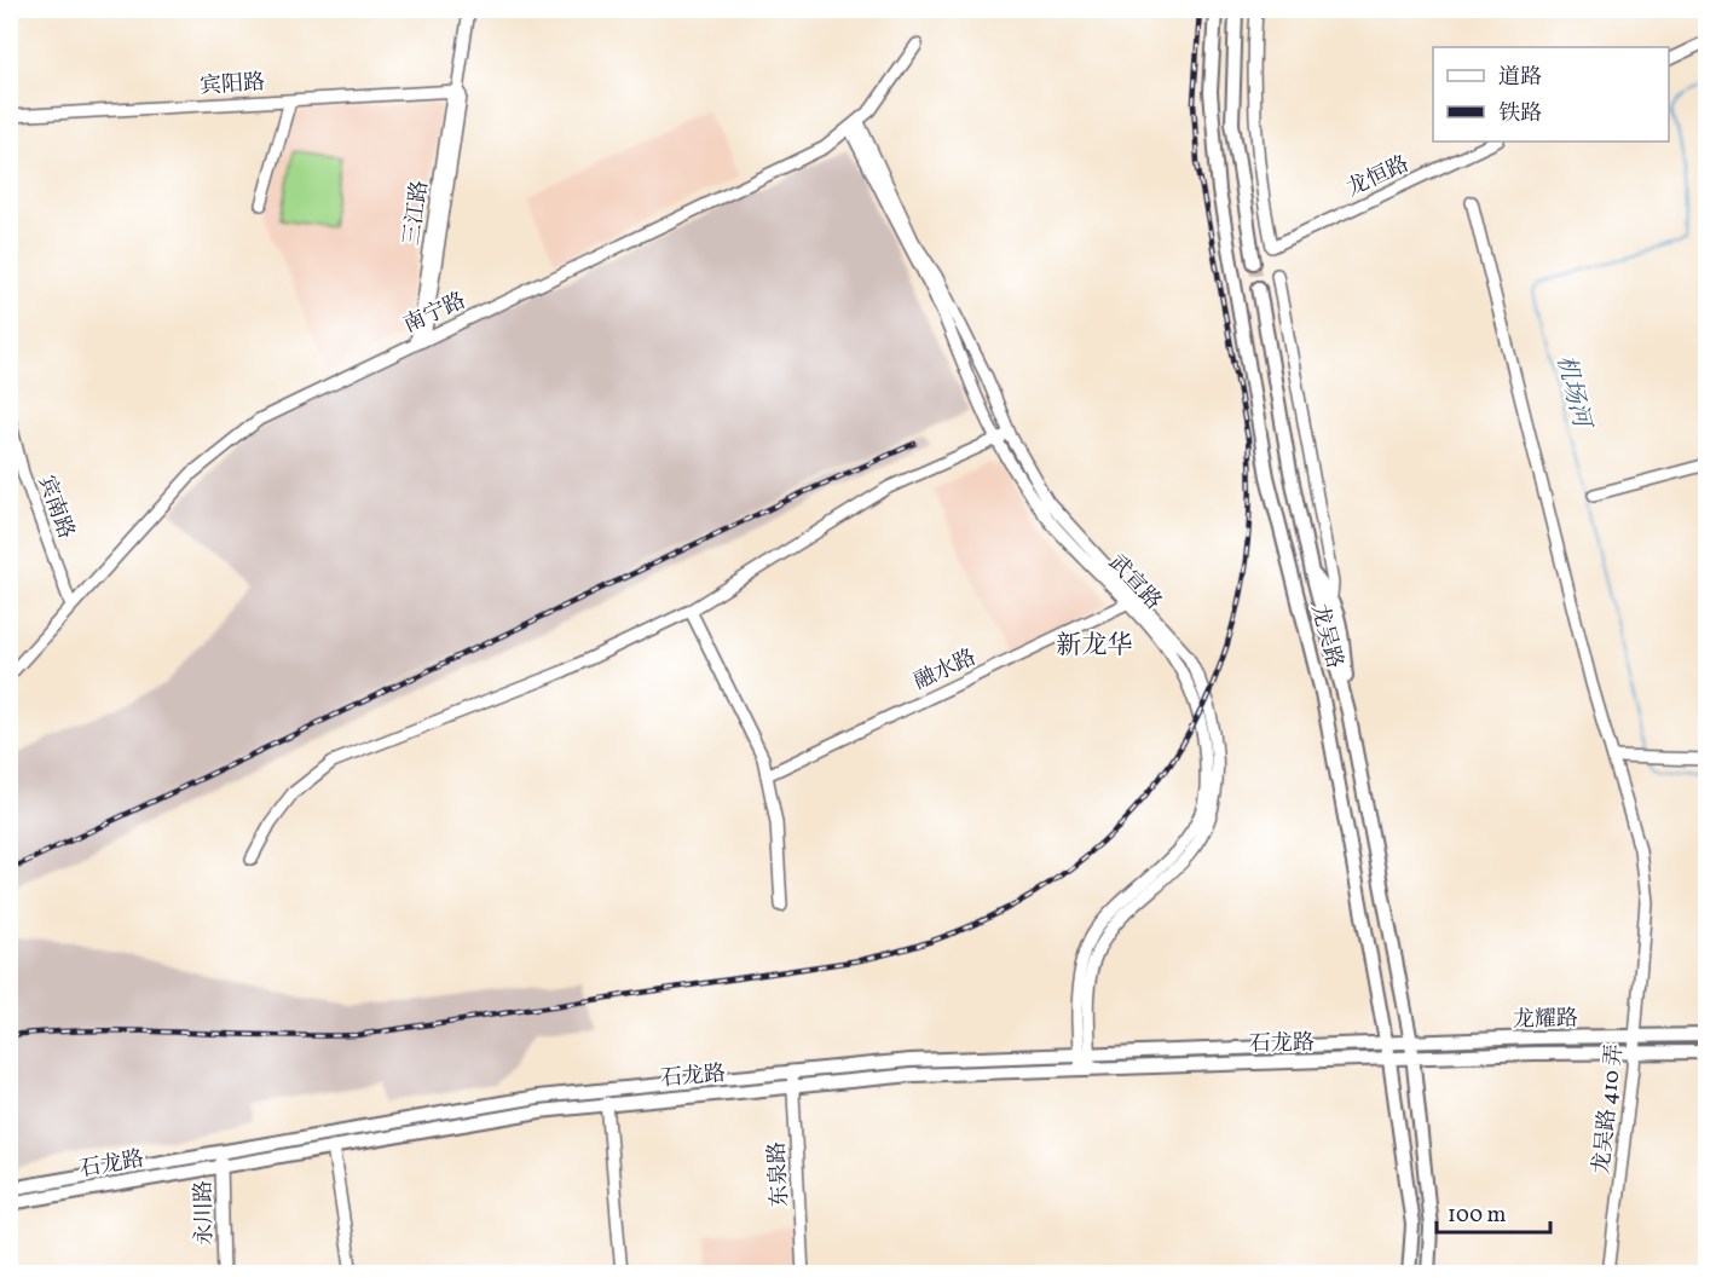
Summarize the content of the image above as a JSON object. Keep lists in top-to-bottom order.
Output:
{
  "streets": {
    "main road": ["龙吴路", "龙耀路", "石龙路"],
    "street": [
      "宾阳路",
      "龙恒路",
      "三江路",
      "南宁路",
      "宾南路",
      "武宣路",
      "融水路",
      "龙吴路 410 弄",
      "东泉路",
      "永川路"
    ]
  },
  "crossings": [
    ["宾阳路", "三江路"],
    ["三江路", "南宁路"],
    ["南宁路", "宾南路"],
    ["南宁路", "武宣路"],
    ["武宣路", "融水路"],
    ["龙吴路", "龙耀路"],
    ["龙吴路", "石龙路"],
    ["龙耀路", "石龙路"],
    ["龙耀路", "龙吴路 410 弄"],
    ["石龙路", "东泉路"],
    ["石龙路", "永川路"]
  ],
  "districts": ["新龙华"],
  "water": ["机场河"],
  "legend": ["道路", "铁路"],
  "scale_bar": "100 m"
}
